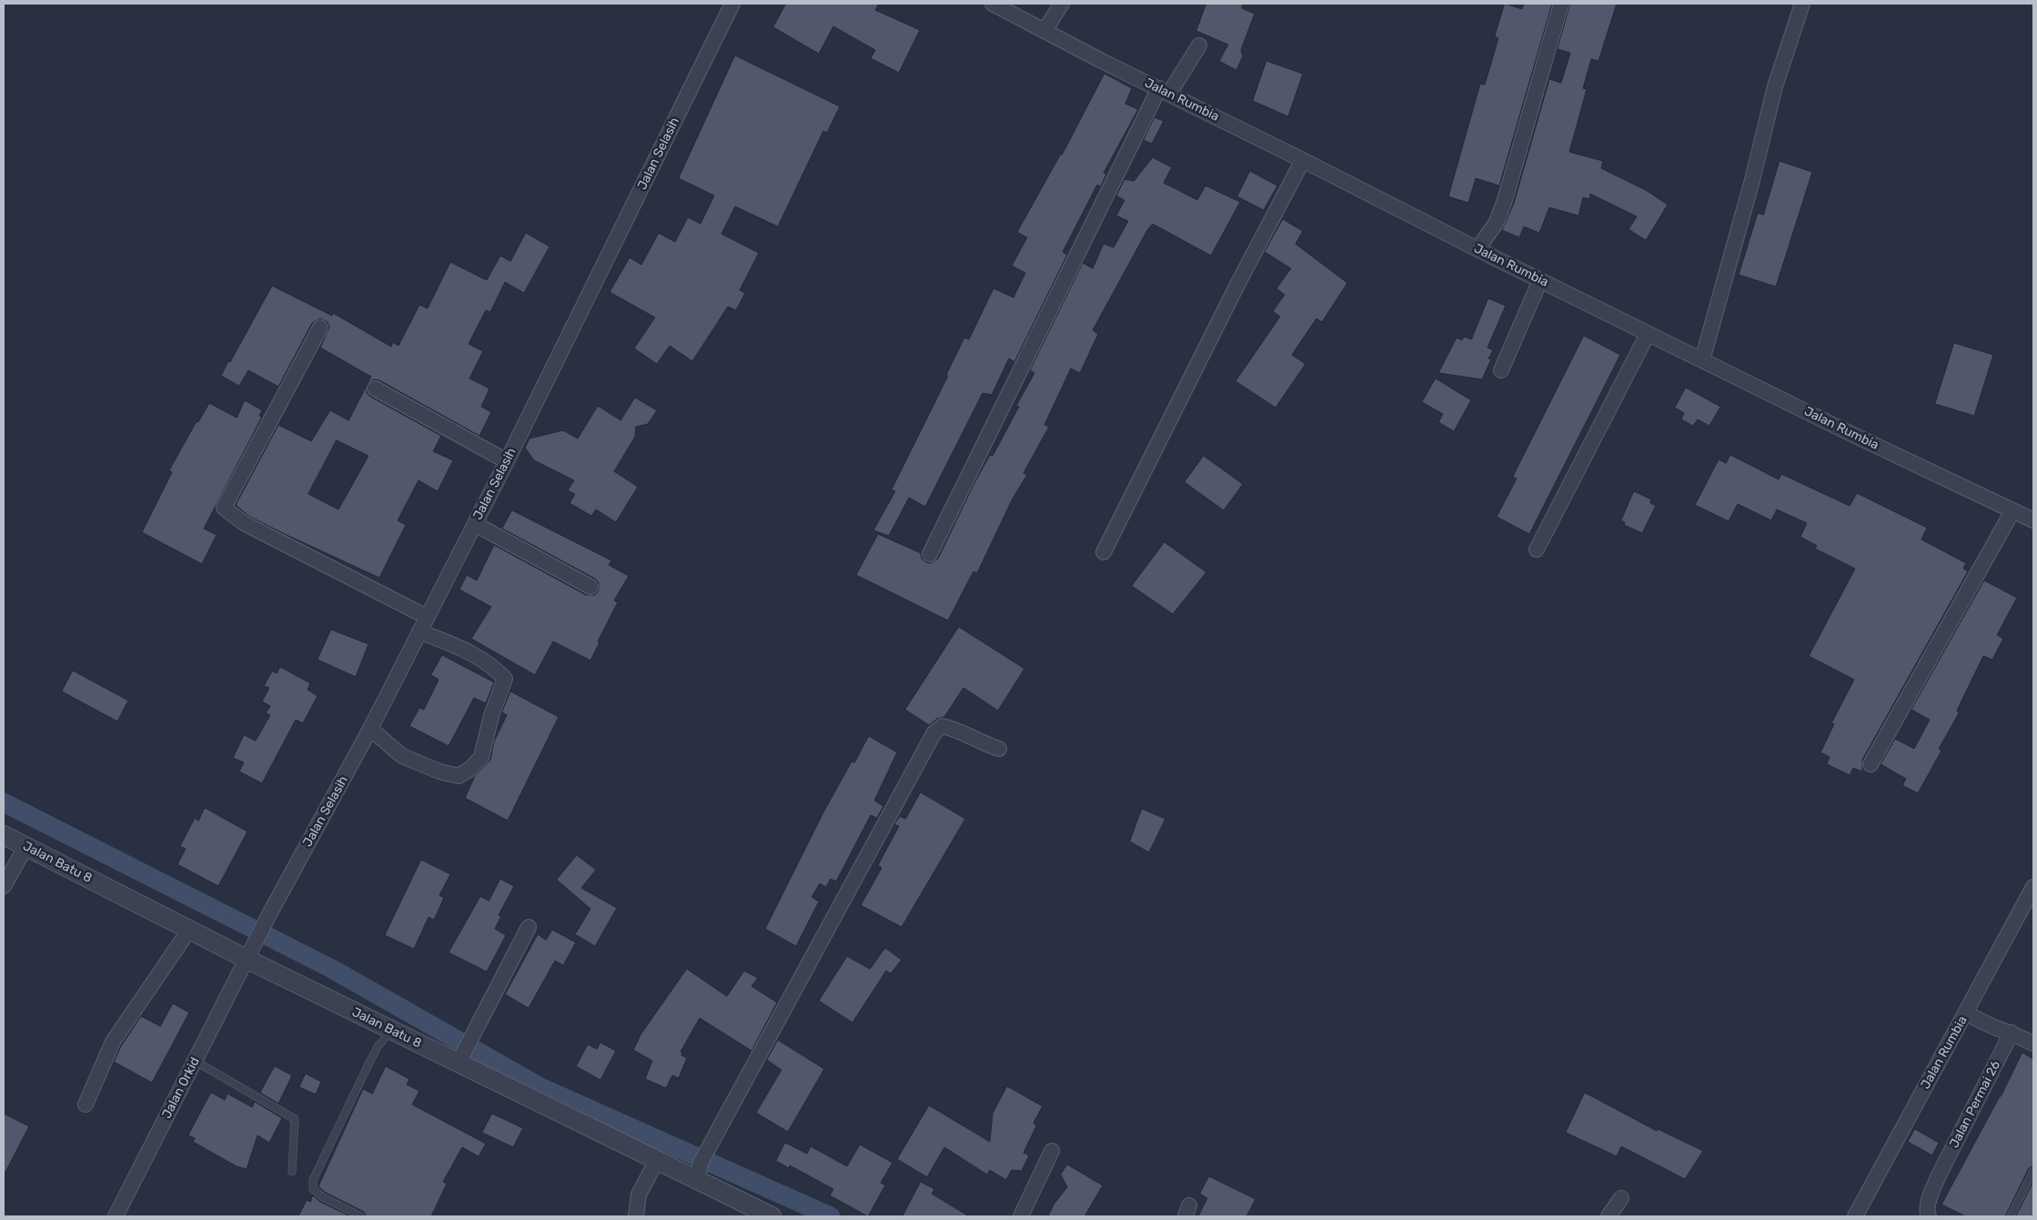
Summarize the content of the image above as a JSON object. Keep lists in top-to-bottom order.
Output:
{
  "streets": {
    "street": [
      "Jalan Rumbia",
      "Jalan Selasih",
      "Jalan Batu 8",
      "Jalan Orkid",
      "Jalan Permai 26"
    ]
  },
  "crossings": [
    ["Jalan Selasih", "Jalan Batu 8"],
    ["Jalan Selasih", "Jalan Orkid"],
    ["Jalan Batu 8", "Jalan Orkid"]
  ]
}
